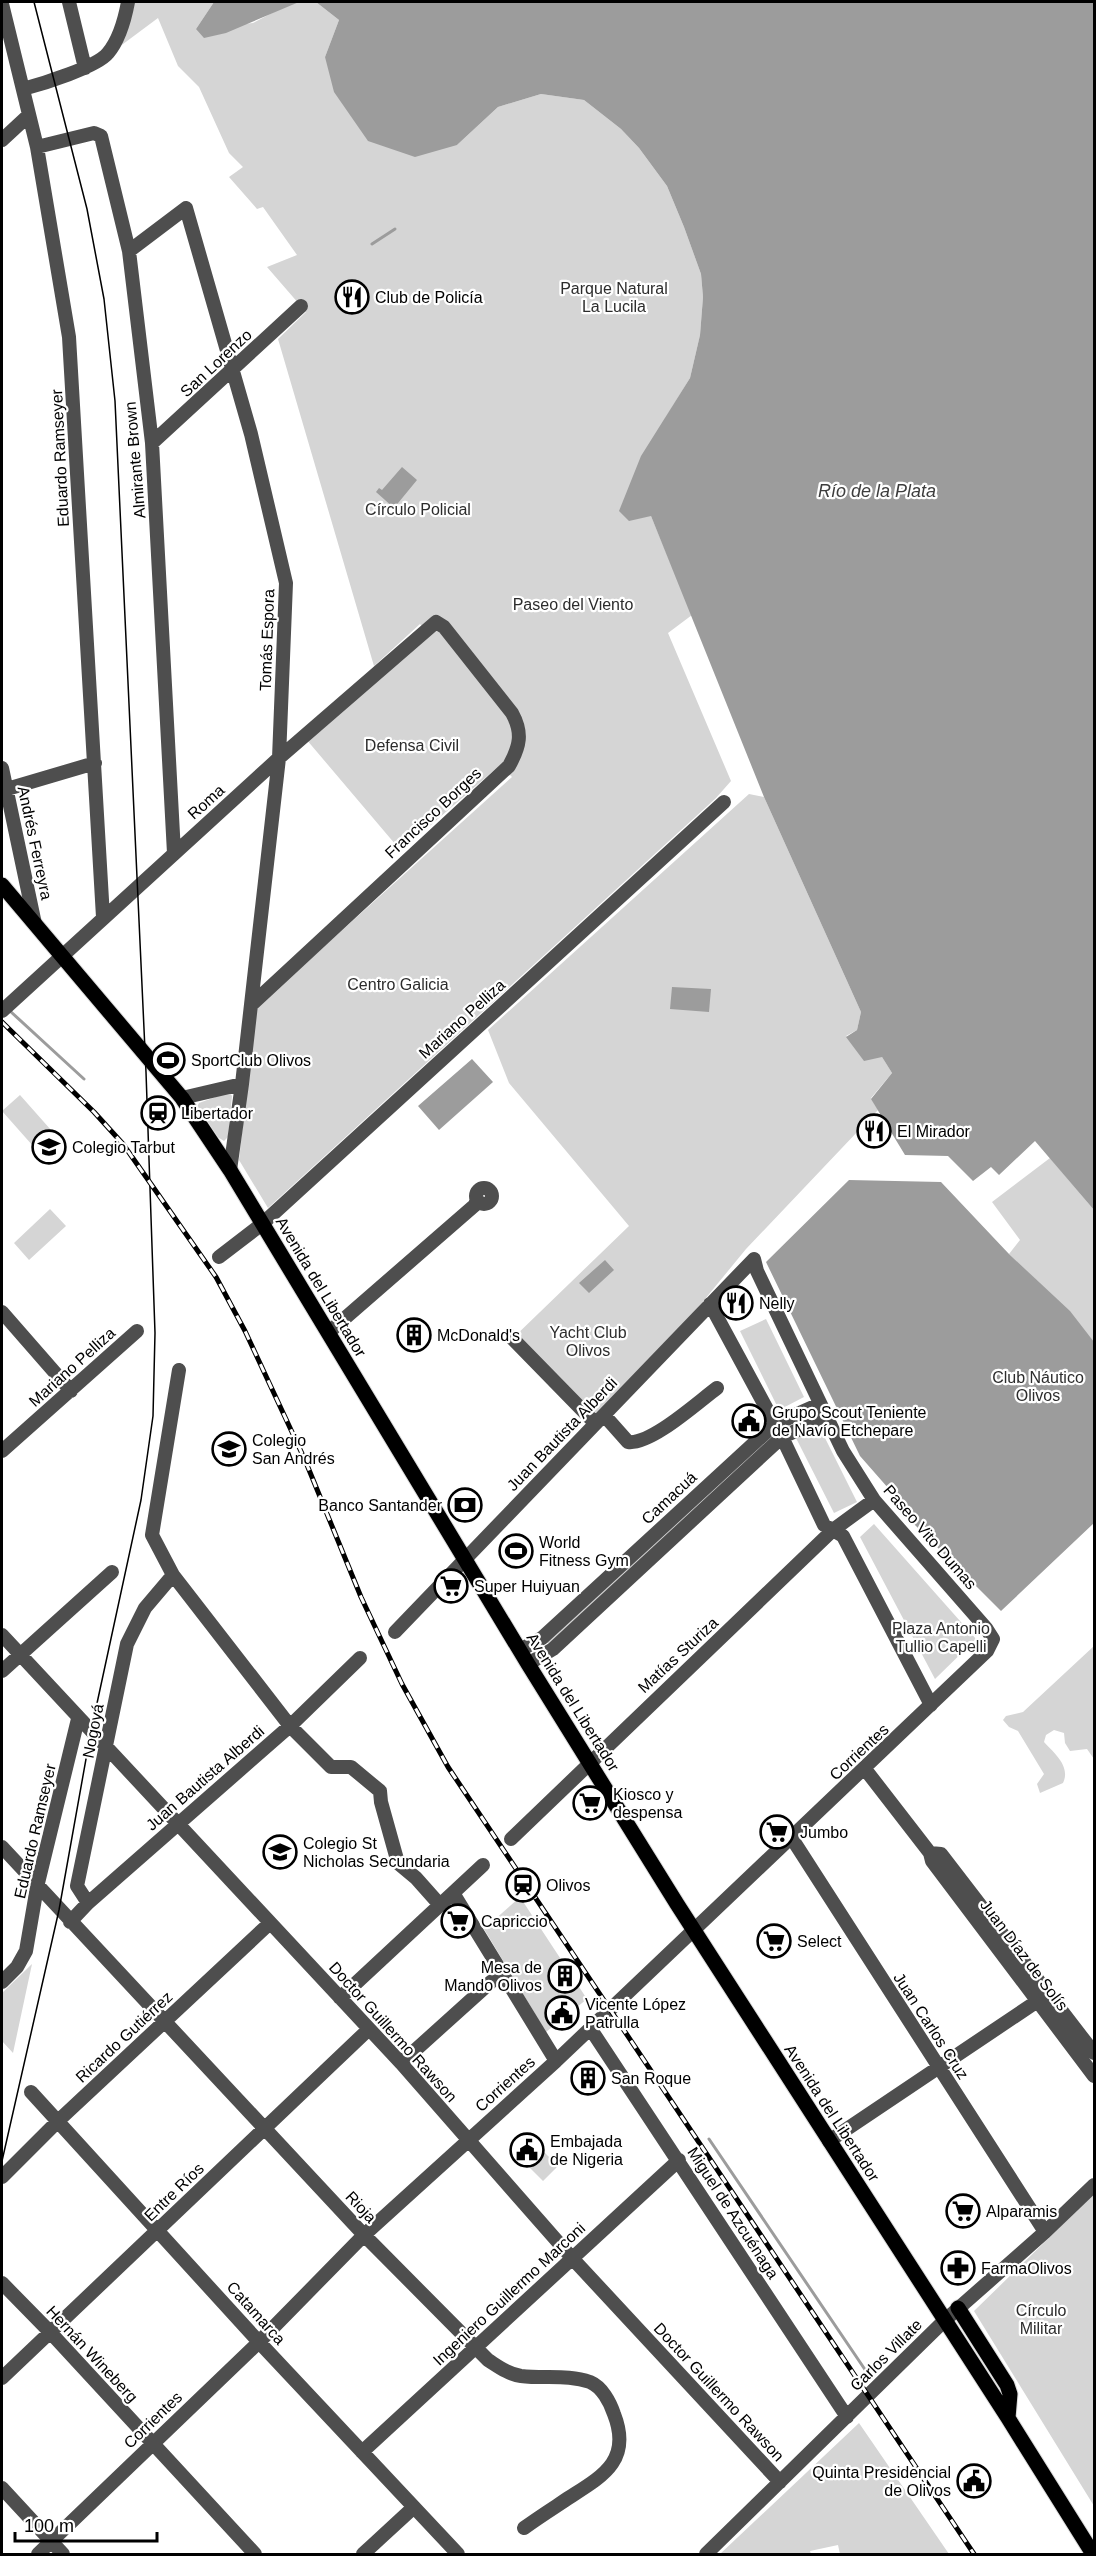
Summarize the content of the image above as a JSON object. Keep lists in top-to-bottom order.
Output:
{
  "streets": {
    "main road": ["Avenida del Libertador"],
    "street": [
      "San Lorenzo",
      "Eduardo Ramseyer",
      "Almirante Brown",
      "Tomás Espora",
      "Roma",
      "Francisco Borges",
      "Andrés Ferreyra",
      "Mariano Pelliza",
      "Juan Bautista Alberdi",
      "Camacuá",
      "Paseo Vito Dumas",
      "Matías Sturiza",
      "Nogoyá",
      "Corrientes",
      "Juan Díaz de Solís",
      "Juan Carlos Cruz",
      "Doctor Guillermo Rawson",
      "Ricardo Gutiérrez",
      "Entre Ríos",
      "Rioja",
      "Miguel de Azcuénaga",
      "Ingeniero Guillermo Marconi",
      "Catamarca",
      "Hernán Wineberg",
      "Carlos Villate"
    ]
  },
  "crossings": [
    ["San Lorenzo", "Almirante Brown"],
    ["San Lorenzo", "Tomás Espora"],
    ["Eduardo Ramseyer", "Almirante Brown"],
    ["Eduardo Ramseyer", "Roma"],
    ["Eduardo Ramseyer", "Doctor Guillermo Rawson"],
    ["Eduardo Ramseyer", "Rioja"],
    ["Almirante Brown", "Tomás Espora"],
    ["Almirante Brown", "Roma"],
    ["Tomás Espora", "Roma"],
    ["Tomás Espora", "Francisco Borges"],
    ["Tomás Espora", "Avenida del Libertador"],
    ["Roma", "Francisco Borges"],
    ["Roma", "Avenida del Libertador"],
    ["Andrés Ferreyra", "Avenida del Libertador"],
    ["Mariano Pelliza", "Avenida del Libertador"],
    ["Avenida del Libertador", "Juan Bautista Alberdi"],
    ["Avenida del Libertador", "Camacuá"],
    ["Avenida del Libertador", "Matías Sturiza"],
    ["Avenida del Libertador", "Corrientes"],
    ["Avenida del Libertador", "Carlos Villate"],
    ["Juan Bautista Alberdi", "Paseo Vito Dumas"],
    ["Juan Bautista Alberdi", "Nogoyá"],
    ["Juan Bautista Alberdi", "Doctor Guillermo Rawson"],
    ["Juan Bautista Alberdi", "Rioja"],
    ["Camacuá", "Paseo Vito Dumas"],
    ["Paseo Vito Dumas", "Matías Sturiza"],
    ["Paseo Vito Dumas", "Corrientes"],
    ["Nogoyá", "Doctor Guillermo Rawson"],
    ["Corrientes", "Juan Díaz de Solís"],
    ["Corrientes", "Juan Carlos Cruz"],
    ["Corrientes", "Doctor Guillermo Rawson"],
    ["Corrientes", "Rioja"],
    ["Corrientes", "Miguel de Azcuénaga"],
    ["Corrientes", "Catamarca"],
    ["Corrientes", "Hernán Wineberg"],
    ["Juan Carlos Cruz", "Carlos Villate"],
    ["Doctor Guillermo Rawson", "Ricardo Gutiérrez"],
    ["Doctor Guillermo Rawson", "Entre Ríos"],
    ["Doctor Guillermo Rawson", "Ingeniero Guillermo Marconi"],
    ["Doctor Guillermo Rawson", "Carlos Villate"],
    ["Ricardo Gutiérrez", "Rioja"],
    ["Ricardo Gutiérrez", "Catamarca"],
    ["Entre Ríos", "Rioja"],
    ["Entre Ríos", "Catamarca"],
    ["Entre Ríos", "Hernán Wineberg"],
    ["Rioja", "Ingeniero Guillermo Marconi"],
    ["Miguel de Azcuénaga", "Ingeniero Guillermo Marconi"],
    ["Miguel de Azcuénaga", "Carlos Villate"],
    ["Ingeniero Guillermo Marconi", "Catamarca"]
  ],
  "water": ["Río de la Plata"],
  "parks": [
    "Parque Natural La Lucila",
    "Círculo Policial",
    "Paseo del Viento",
    "Defensa Civil",
    "Centro Galicia",
    "Yacht Club Olivos",
    "Club Náutico Olivos",
    "Plaza Antonio Tullio Capelli",
    "Círculo Militar"
  ],
  "places": {
    "restaurant": ["Club de Policía", "El Mirador", "Nelly"],
    "sports": ["SportClub Olivos", "World Fitness Gym"],
    "station": ["Libertador", "Olivos"],
    "school or university": ["Colegio Tarbut", "Colegio San Andrés", "Colegio St Nicholas Secundaria"],
    "building": ["McDonald's", "Mesa de Mando Olivos", "San Roque"],
    "public building": [
      "Grupo Scout Teniente de Navío Etchepare",
      "Vicente López Patrulla",
      "Embajada de Nigeria",
      "Quinta Presidencial de Olivos"
    ],
    "bank": ["Banco Santander"],
    "supermarket": [
      "Super Huiyuan",
      "Kiosco y despensa",
      "Jumbo",
      "Capriccio",
      "Select",
      "Alparamis"
    ],
    "pharmacy": ["FarmaOlivos"]
  },
  "scale_bar": "100 m"
}
